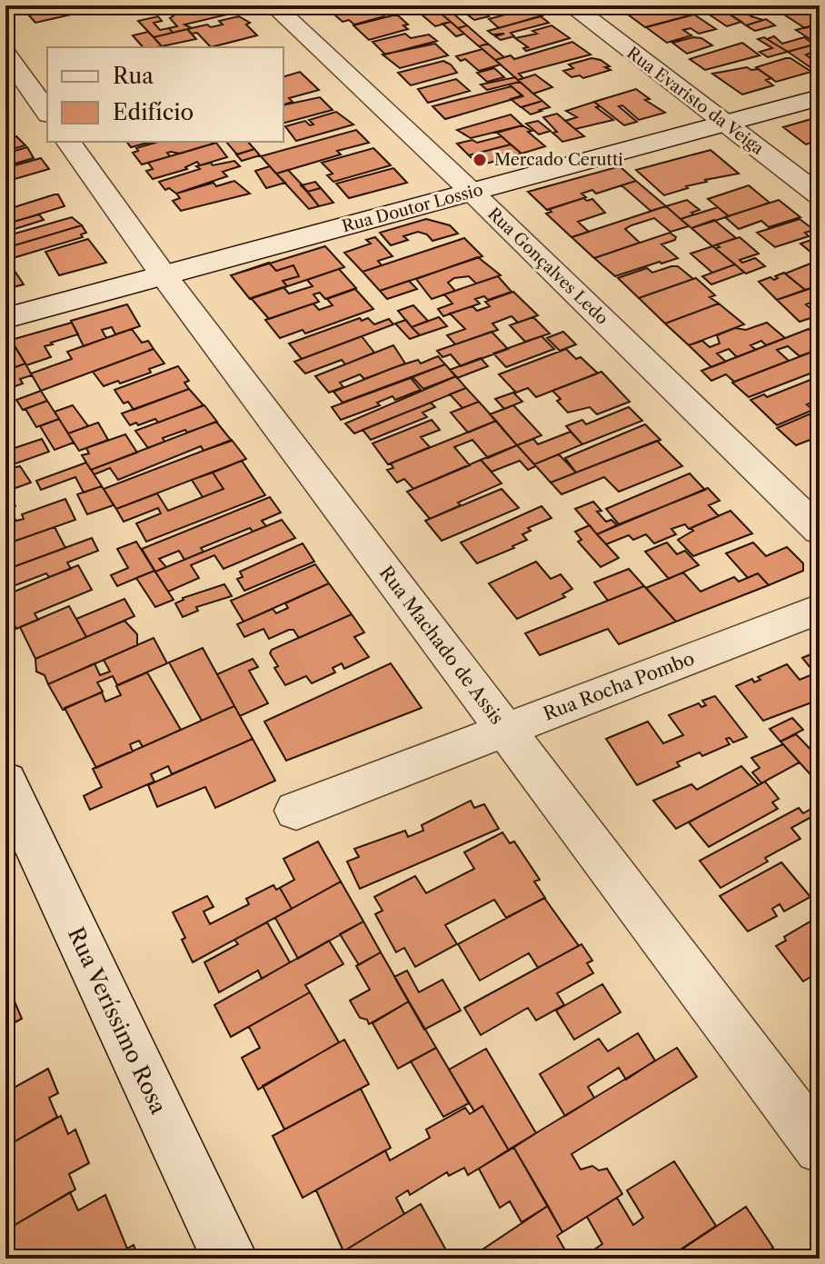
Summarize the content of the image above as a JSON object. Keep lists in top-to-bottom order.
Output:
{
  "streets": {
    "street": [
      "Rua Evaristo da Veiga",
      "Rua Doutor Lossio",
      "Rua Gonçalves Ledo",
      "Rua Machado de Assis",
      "Rua Rocha Pombo",
      "Rua Veríssimo Rosa"
    ]
  },
  "crossings": [
    ["Rua Evaristo da Veiga", "Rua Doutor Lossio"],
    ["Rua Doutor Lossio", "Rua Gonçalves Ledo"],
    ["Rua Doutor Lossio", "Rua Machado de Assis"],
    ["Rua Machado de Assis", "Rua Rocha Pombo"]
  ],
  "places": ["Mercado Cerutti"],
  "legend": ["Rua", "Edifício"]
}
